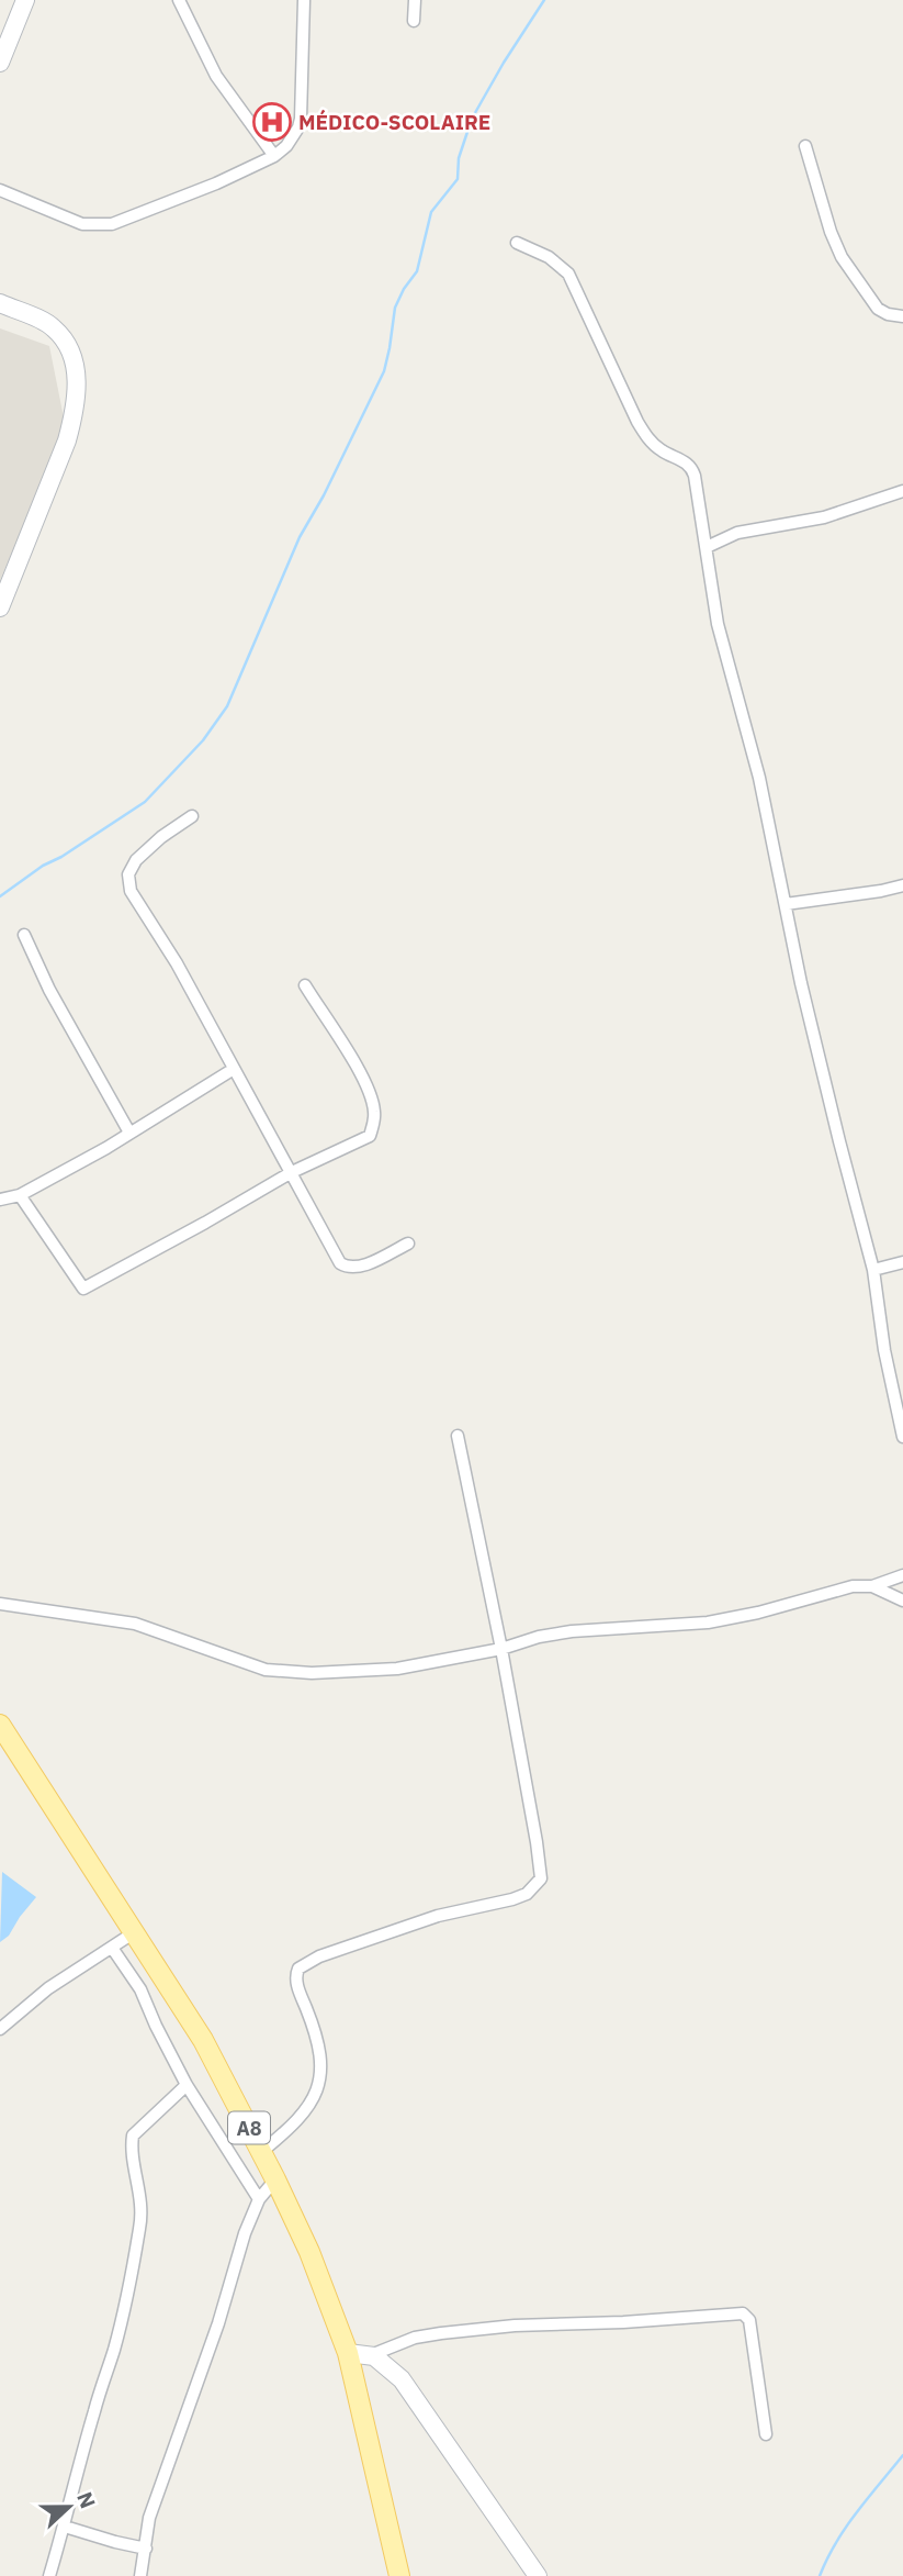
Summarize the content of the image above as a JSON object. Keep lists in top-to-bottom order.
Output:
{
  "streets": {
    "main road": ["A8"]
  },
  "places": {
    "hospital": ["MÉDICO-SCOLAIRE"]
  },
  "north": "right"
}
